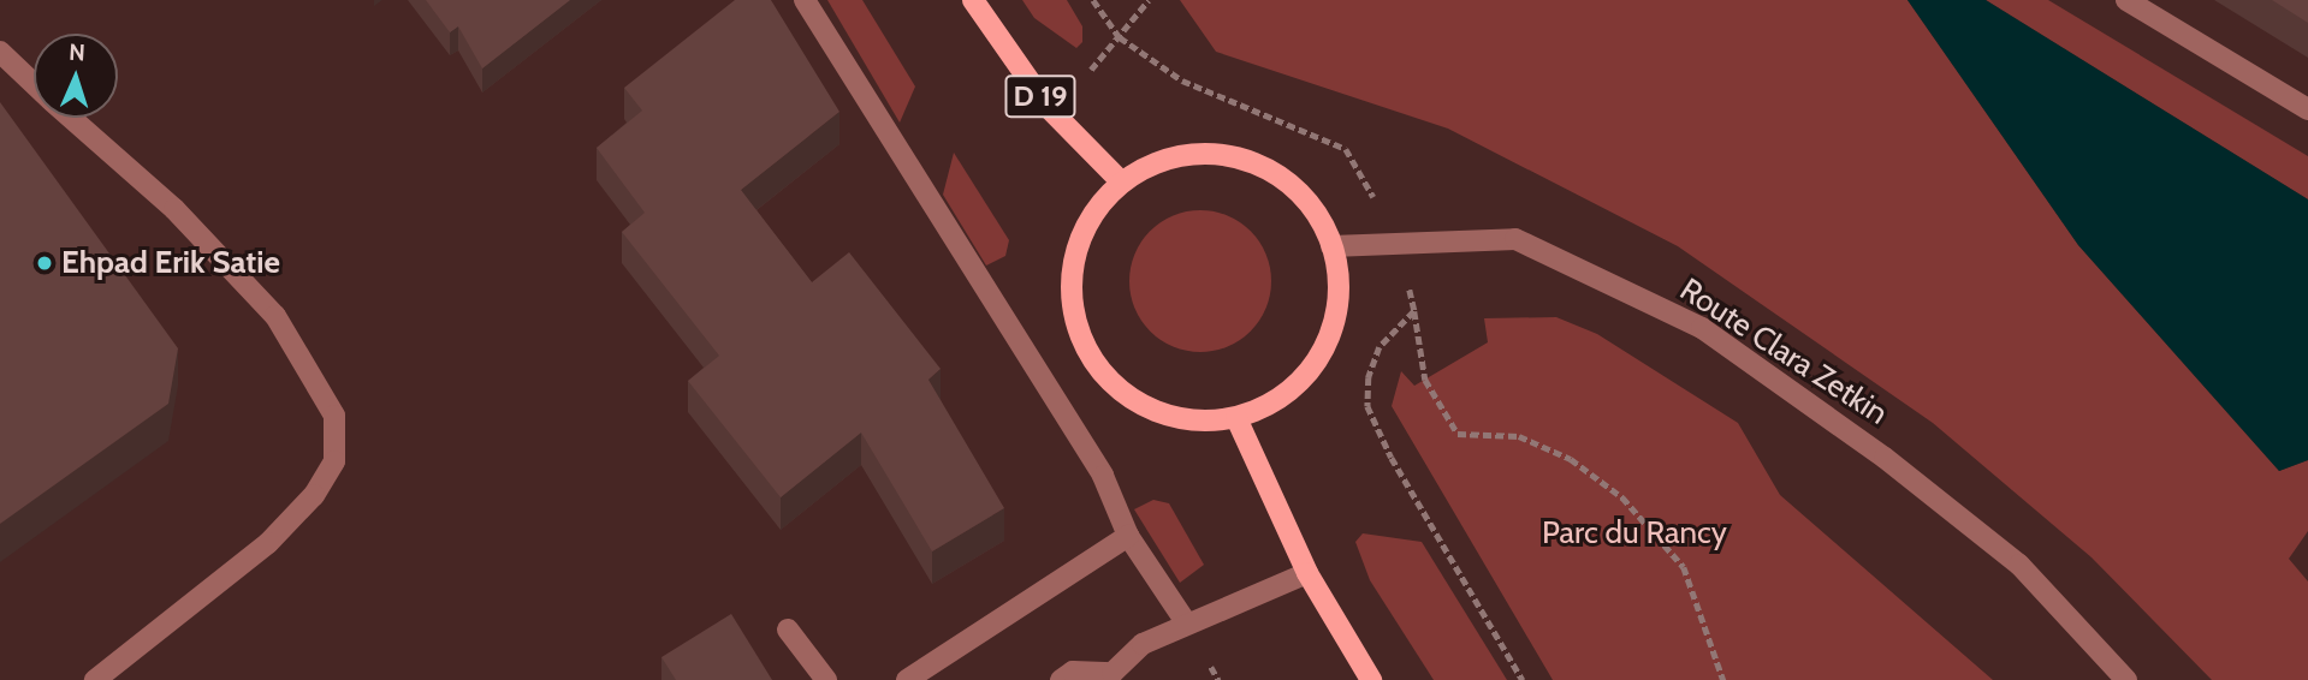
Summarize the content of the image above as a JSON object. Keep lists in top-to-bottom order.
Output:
{
  "streets": {
    "main road": ["D 19"],
    "street": ["Route Clara Zetkin"]
  },
  "crossings": [
    ["D 19", "Route Clara Zetkin"]
  ],
  "parks": ["Parc du Rancy"],
  "places": ["Ehpad Erik Satie"],
  "north": "top"
}
